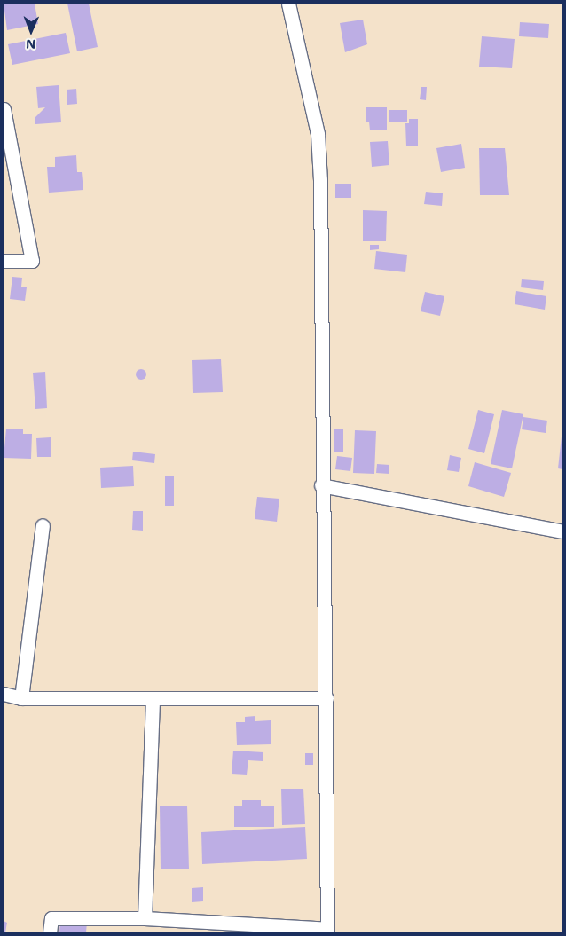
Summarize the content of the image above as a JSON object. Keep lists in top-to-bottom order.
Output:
{
  "north": "bottom"
}
